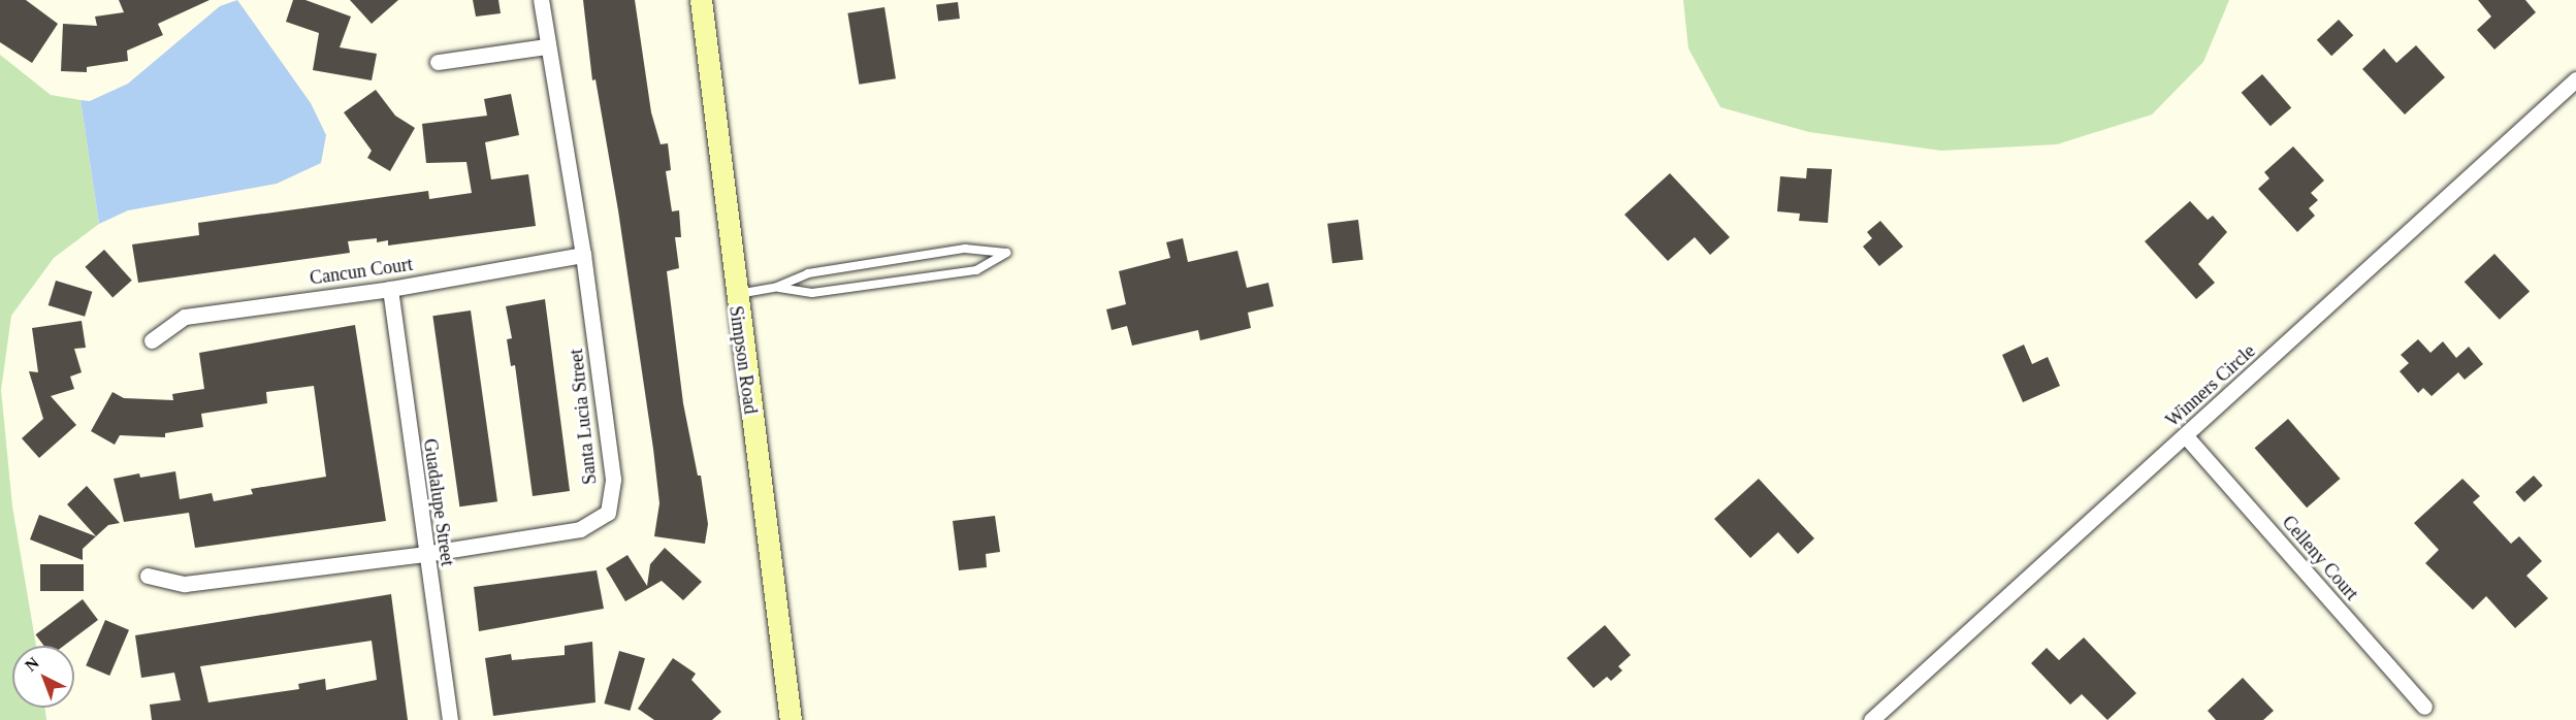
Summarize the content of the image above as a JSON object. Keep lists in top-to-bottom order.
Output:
{
  "streets": {
    "main road": ["Simpson Road"],
    "street": [
      "Cancun Court",
      "Winners Circle",
      "Santa Lucia Street",
      "Guadalupe Street",
      "Celleny Court"
    ]
  },
  "crossings": [
    ["Cancun Court", "Santa Lucia Street"],
    ["Cancun Court", "Guadalupe Street"],
    ["Winners Circle", "Celleny Court"],
    ["Santa Lucia Street", "Guadalupe Street"]
  ],
  "north": "top left"
}
